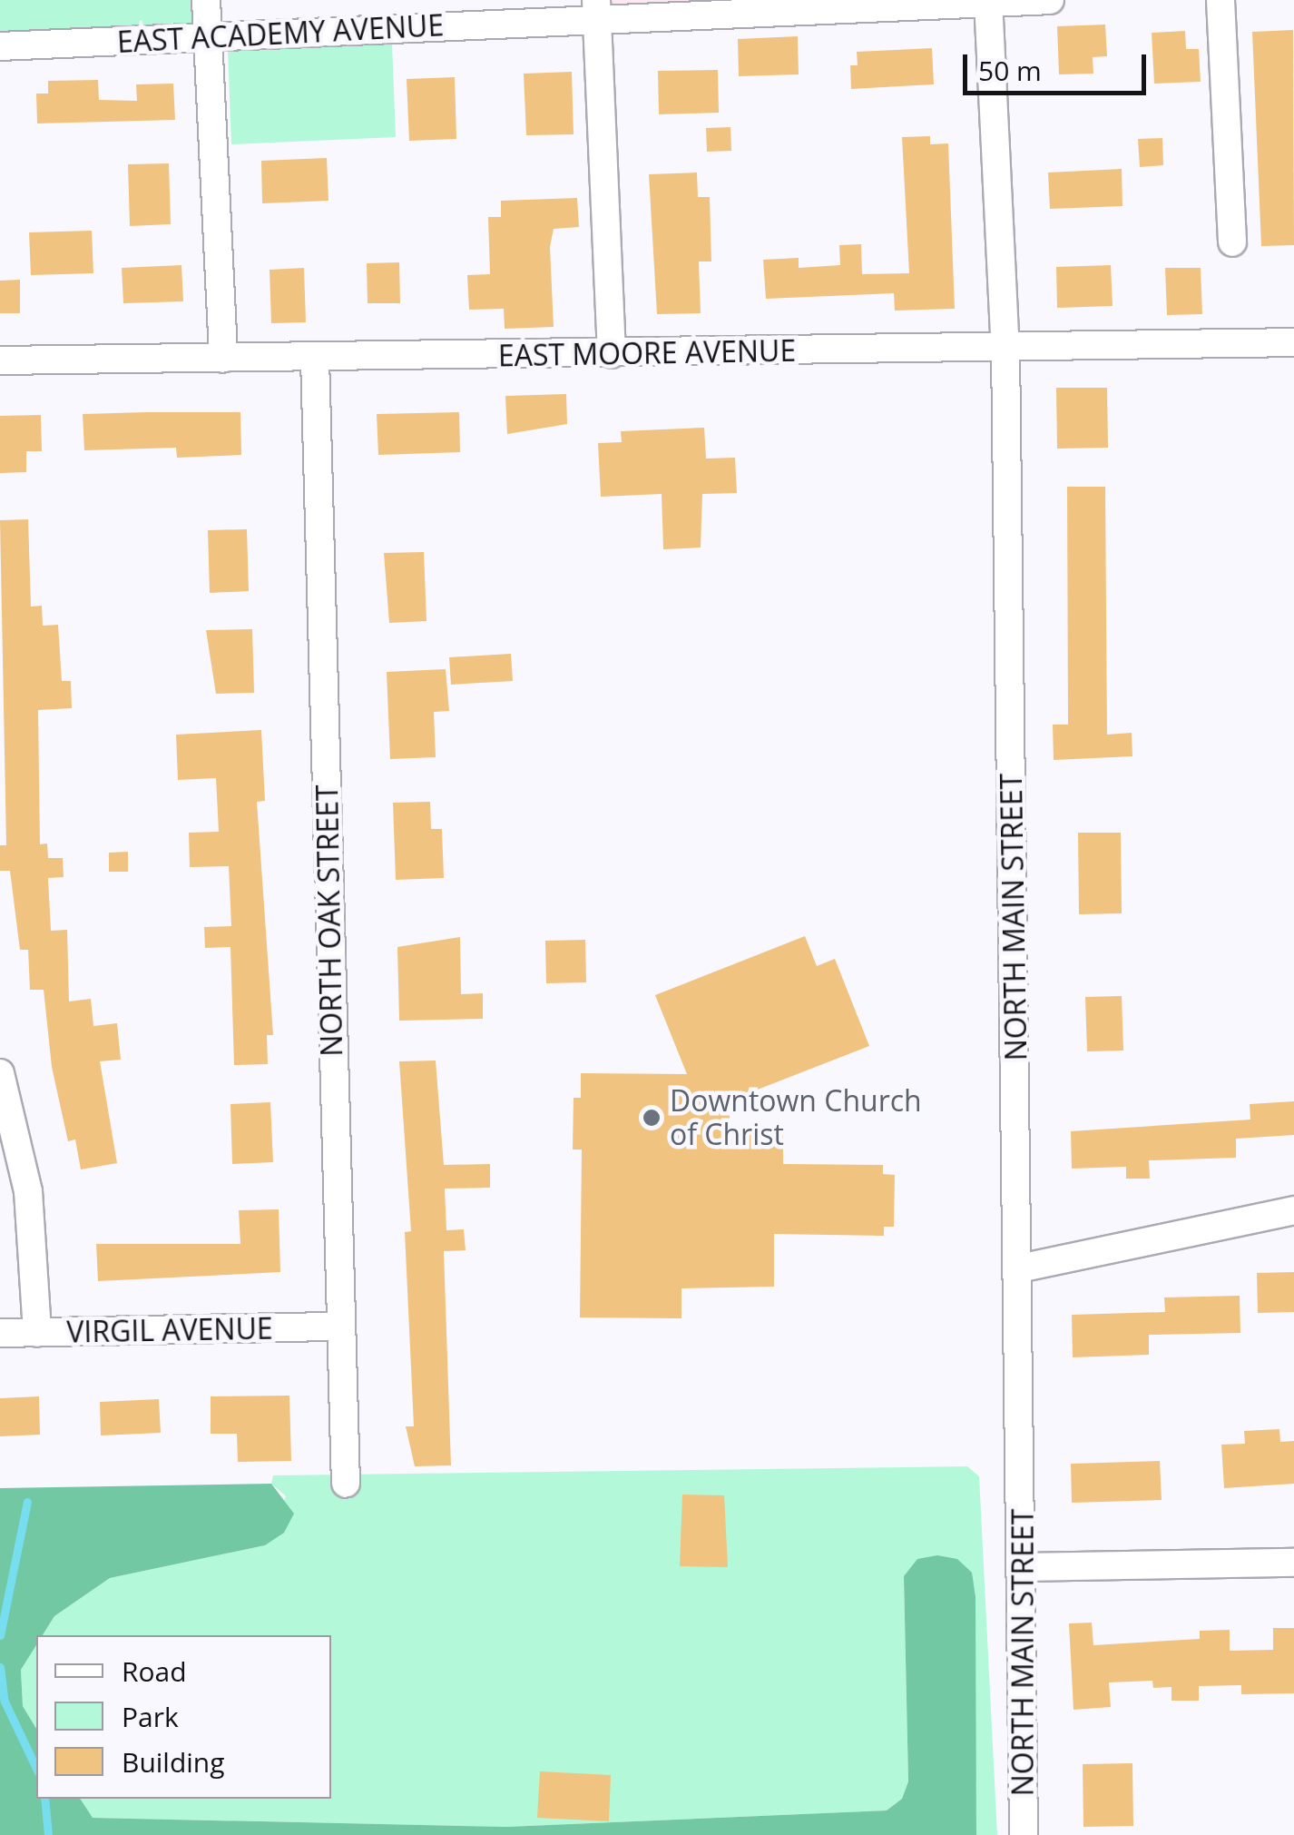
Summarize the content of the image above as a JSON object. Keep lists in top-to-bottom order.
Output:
{
  "streets": {
    "street": [
      "EAST ACADEMY AVENUE",
      "EAST MOORE AVENUE",
      "NORTH MAIN STREET",
      "NORTH OAK STREET",
      "VIRGIL AVENUE"
    ]
  },
  "crossings": [
    ["EAST ACADEMY AVENUE", "NORTH MAIN STREET"],
    ["EAST MOORE AVENUE", "NORTH MAIN STREET"],
    ["EAST MOORE AVENUE", "NORTH OAK STREET"],
    ["NORTH OAK STREET", "VIRGIL AVENUE"]
  ],
  "places": ["Downtown Church of Christ"],
  "legend": ["Road", "Park", "Building"],
  "scale_bar": "50 m"
}
